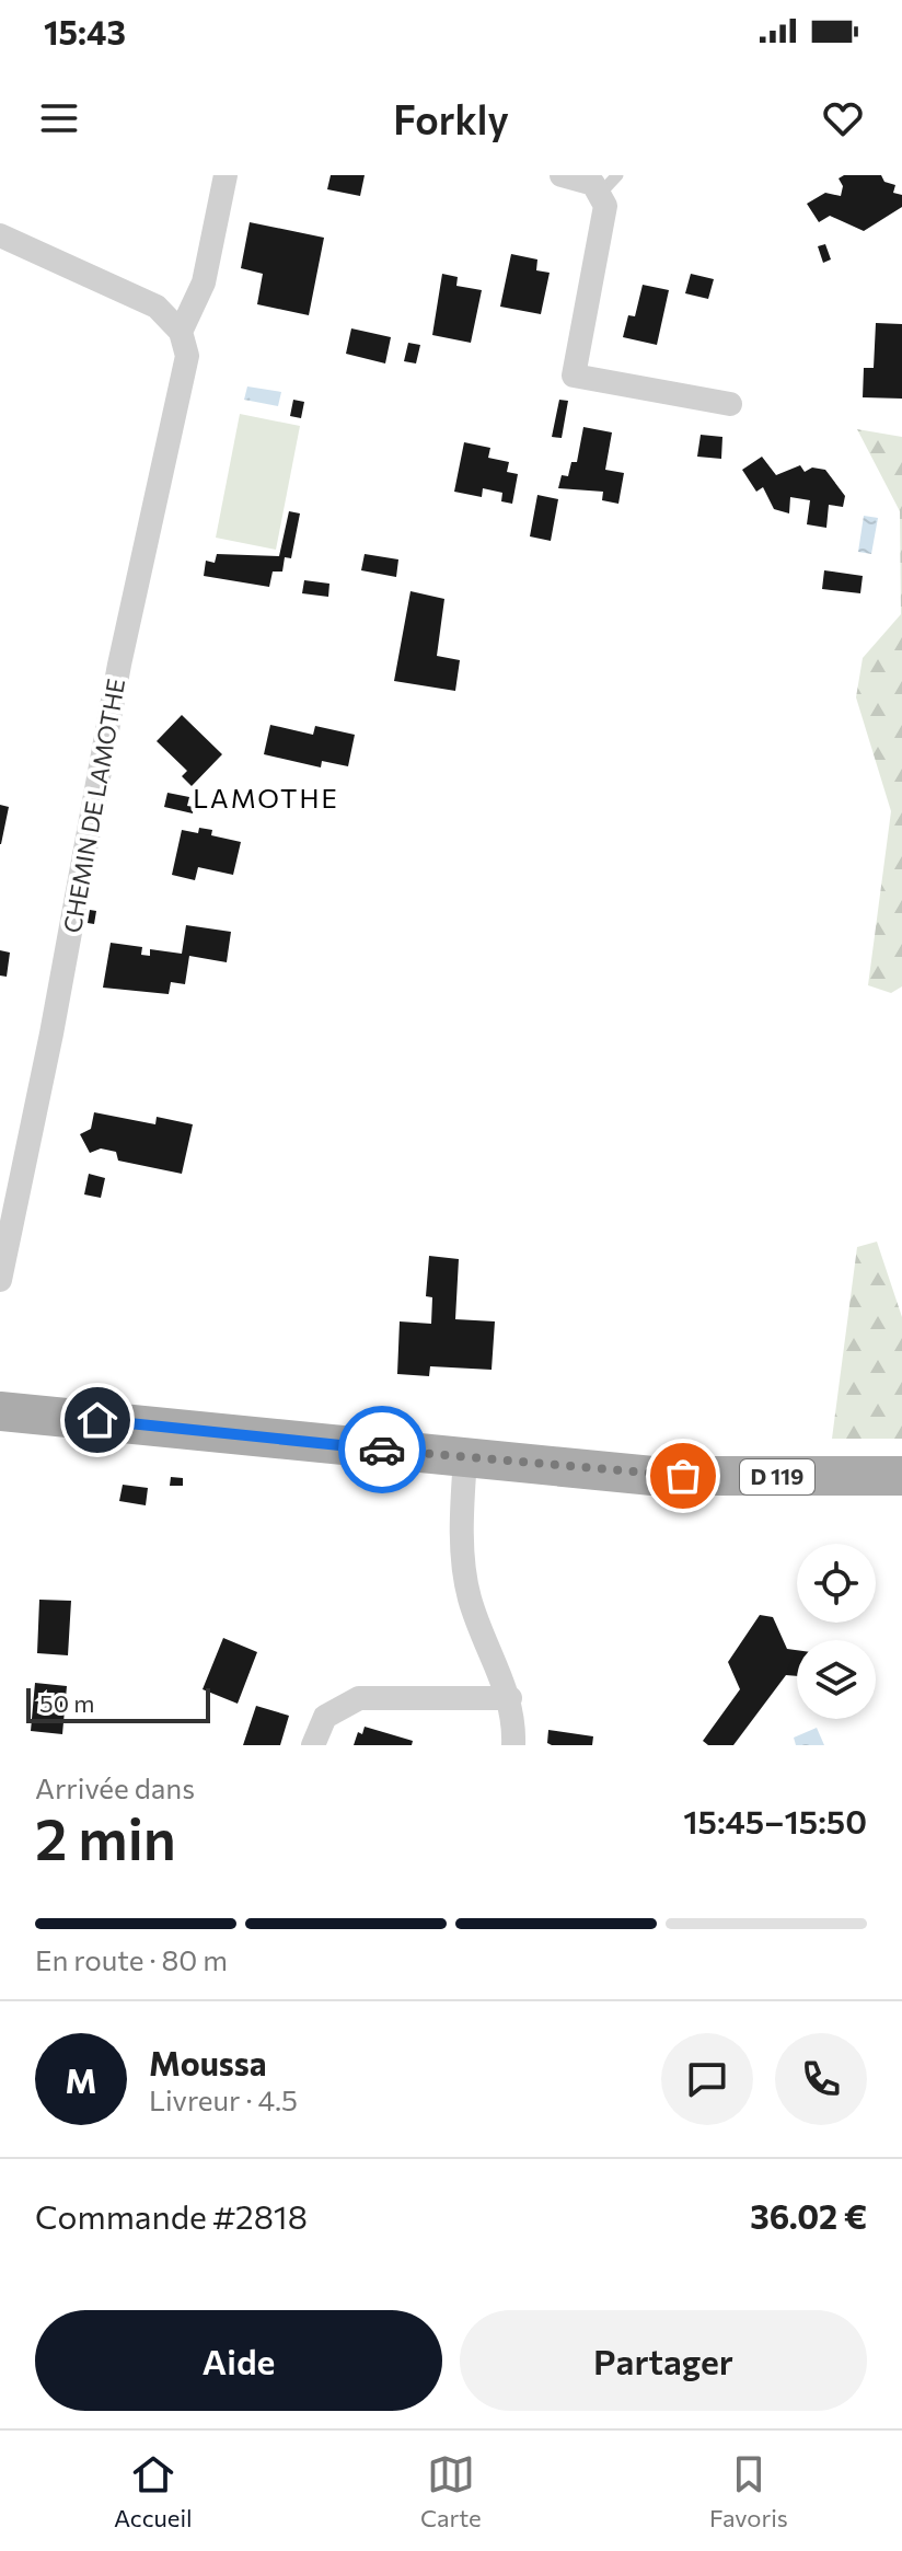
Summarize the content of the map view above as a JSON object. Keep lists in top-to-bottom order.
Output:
{
  "streets": {
    "main road": ["D 119"],
    "street": ["CHEMIN DE LAMOTHE"]
  },
  "districts": ["LAMOTHE"],
  "scale_bar": "50 m",
  "page": {
    "status": "15:43",
    "header": "Forkly",
    "scale": "50 m",
    "heading": ["2 min", "Arrivée dans", "15:45–15:50"],
    "panel": [
      "Moussa",
      "Livreur · 4.5",
      "Commande #2818",
      "36.02 €"
    ],
    "bar": "En route · 80 m",
    "round": "M",
    "buttons": ["Aide", "Partager"],
    "tabs": ["Accueil", "Carte", "Favoris"]
  }
}
